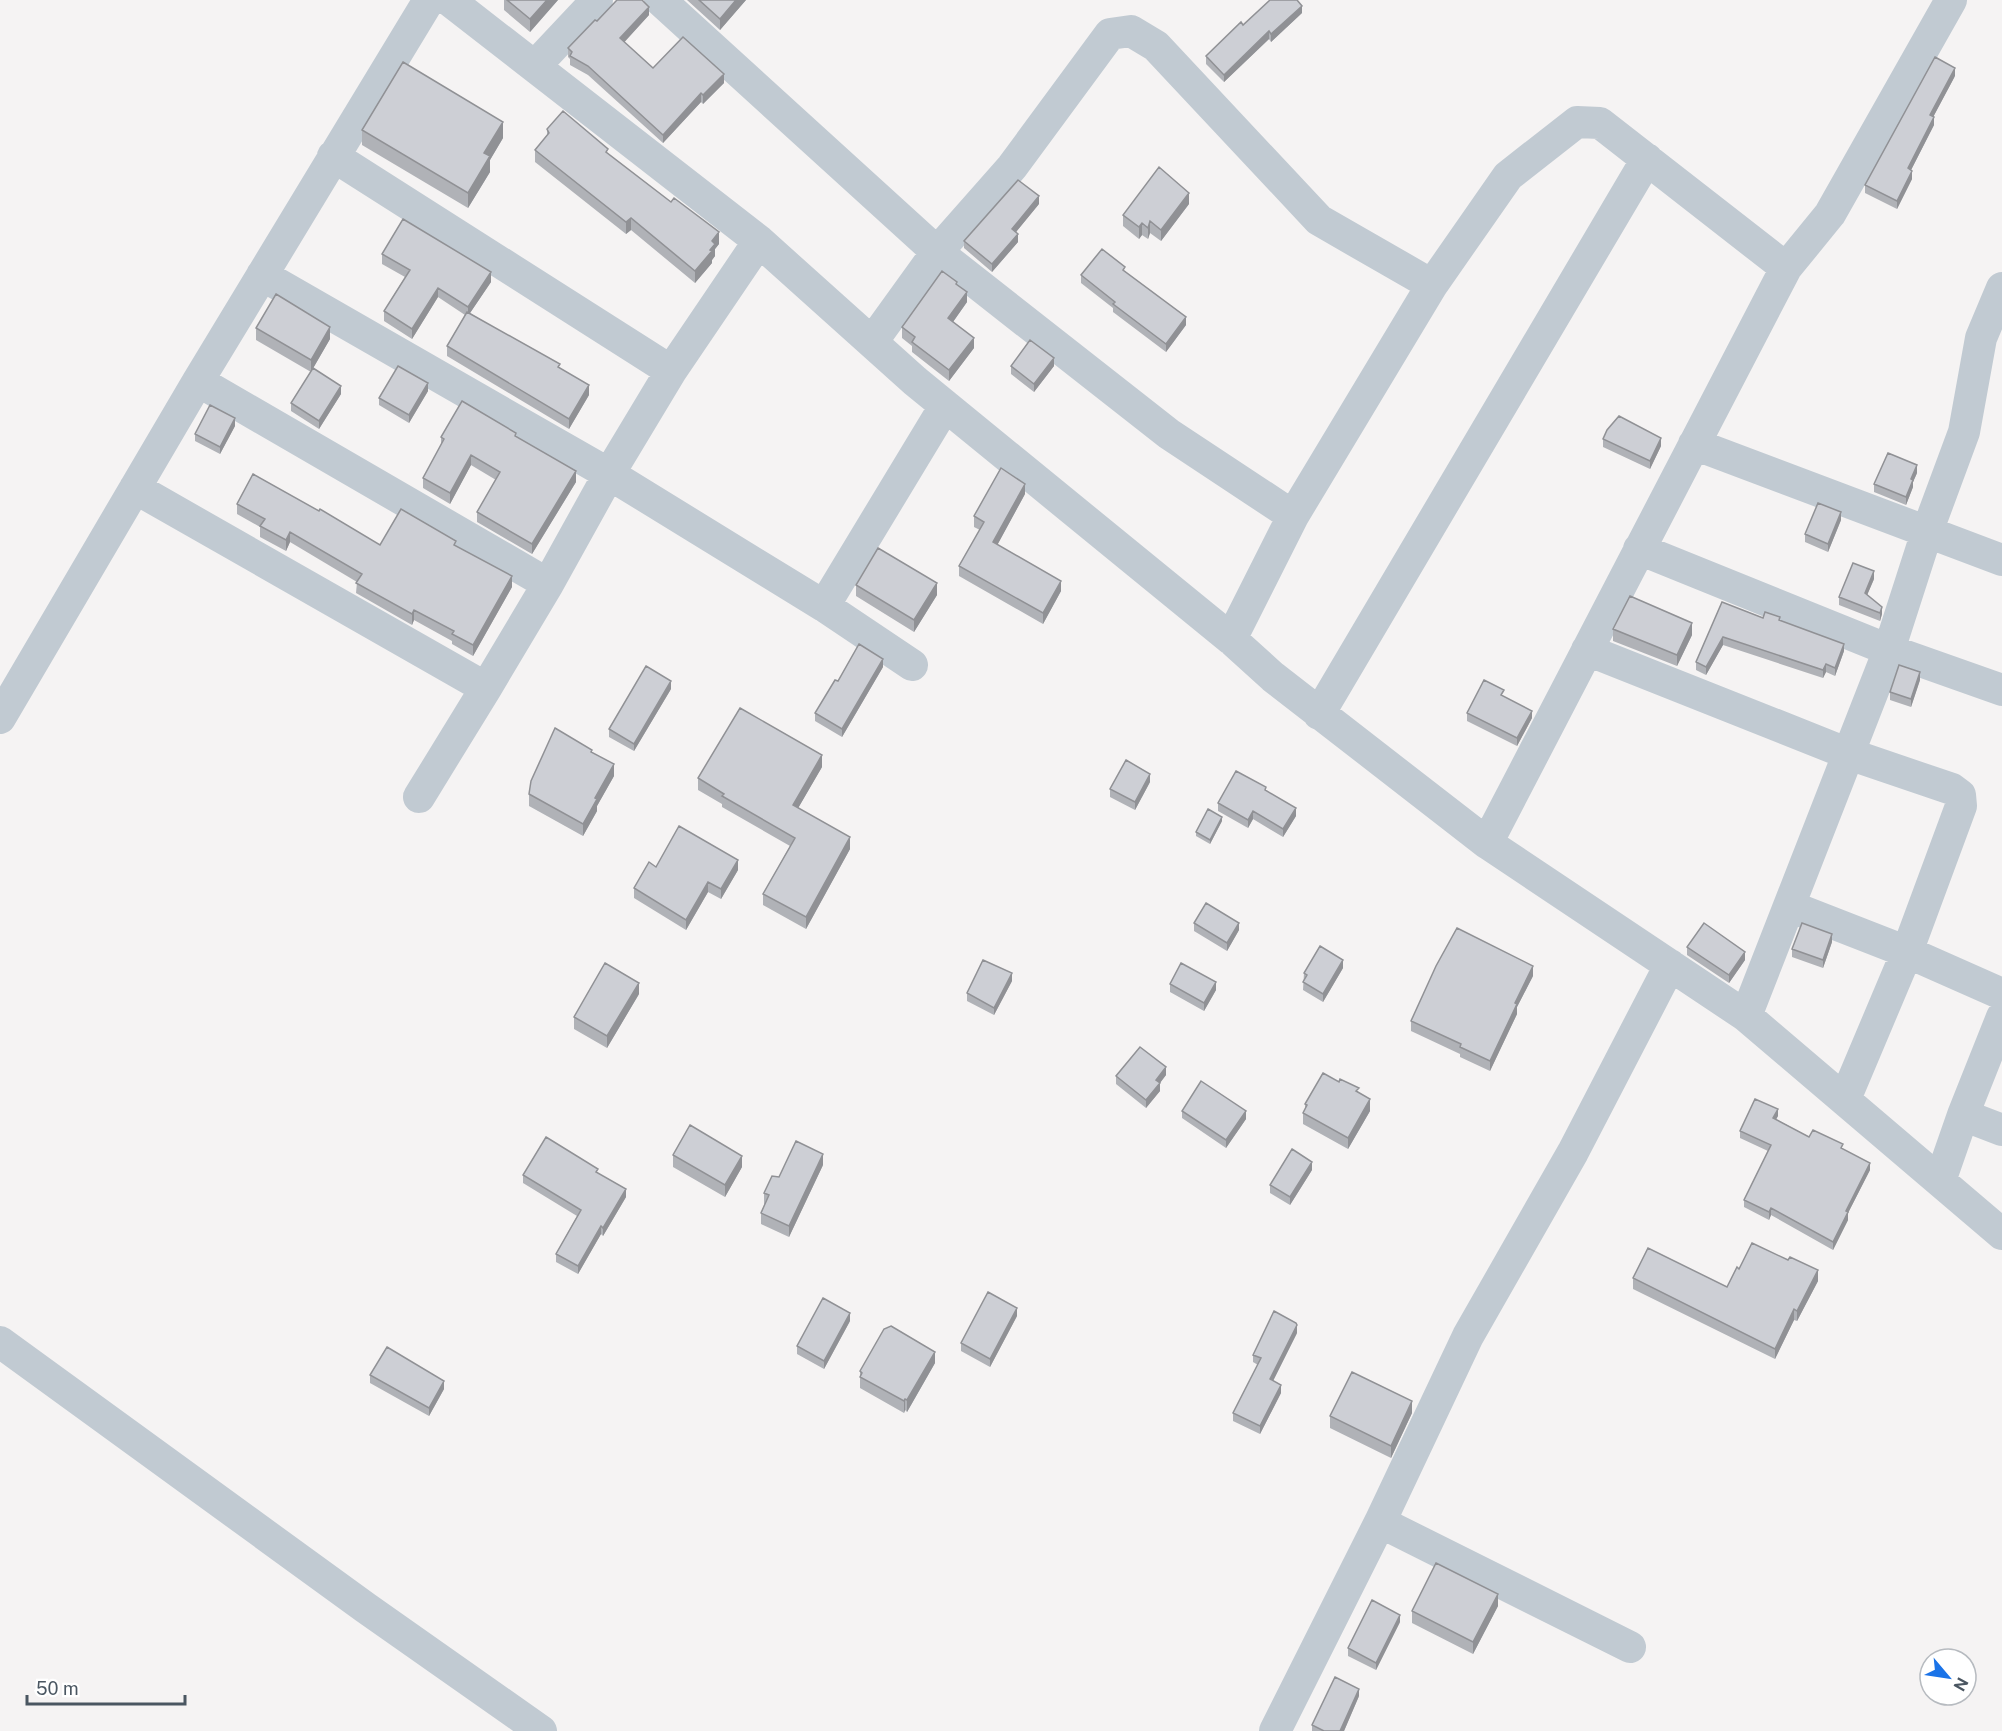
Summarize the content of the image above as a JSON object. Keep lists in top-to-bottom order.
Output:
{
  "scale_bar": "50 m",
  "north": "bottom right"
}
